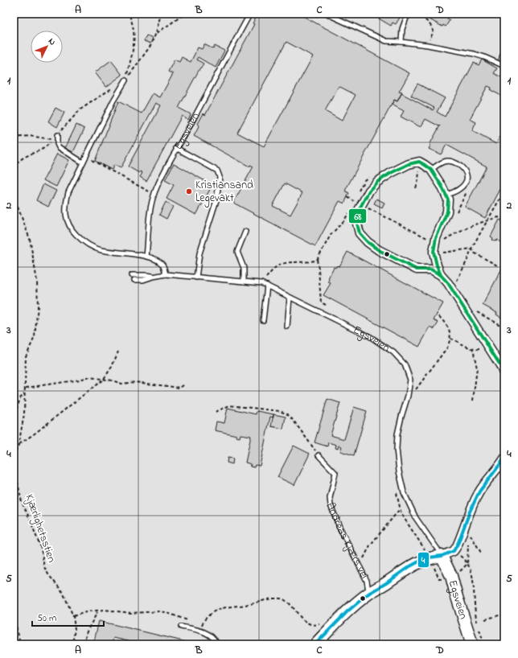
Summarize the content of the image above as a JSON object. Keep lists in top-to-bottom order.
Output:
{
  "streets": {
    "street": ["Egsveien", "Andreas Kjærs vei"],
    "path": ["Kjærlighetsstien"]
  },
  "crossings": [
    ["Egsveien", "Andreas Kjærs vei"]
  ],
  "places": ["Kristiansand Legevakt"],
  "lines": ["transit line 68", "transit line 4"],
  "scale_bar": "50 m",
  "north": "top right",
  "grid": {
    "columns": [
      "A",
      "B",
      "C",
      "D"
    ],
    "rows": [
      "1",
      "2",
      "3",
      "4",
      "5"
    ]
  }
}
